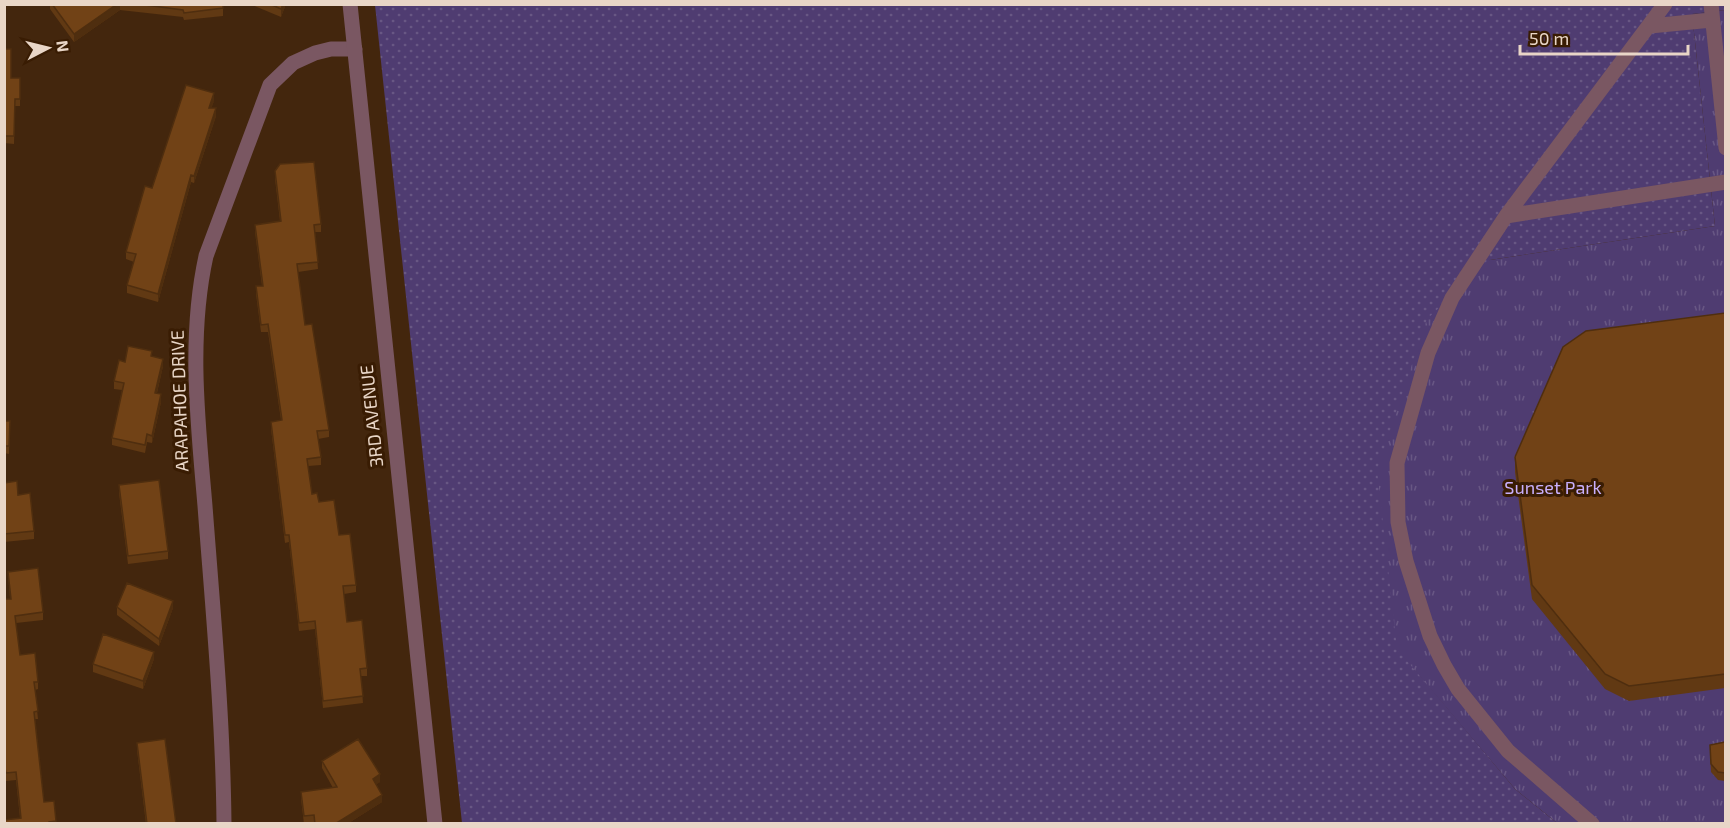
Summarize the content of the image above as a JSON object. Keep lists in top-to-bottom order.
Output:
{
  "streets": {
    "street": ["ARAPAHOE DRIVE", "3RD AVENUE"]
  },
  "crossings": [
    ["ARAPAHOE DRIVE", "3RD AVENUE"]
  ],
  "parks": ["Sunset Park"],
  "scale_bar": "50 m",
  "north": "right"
}
